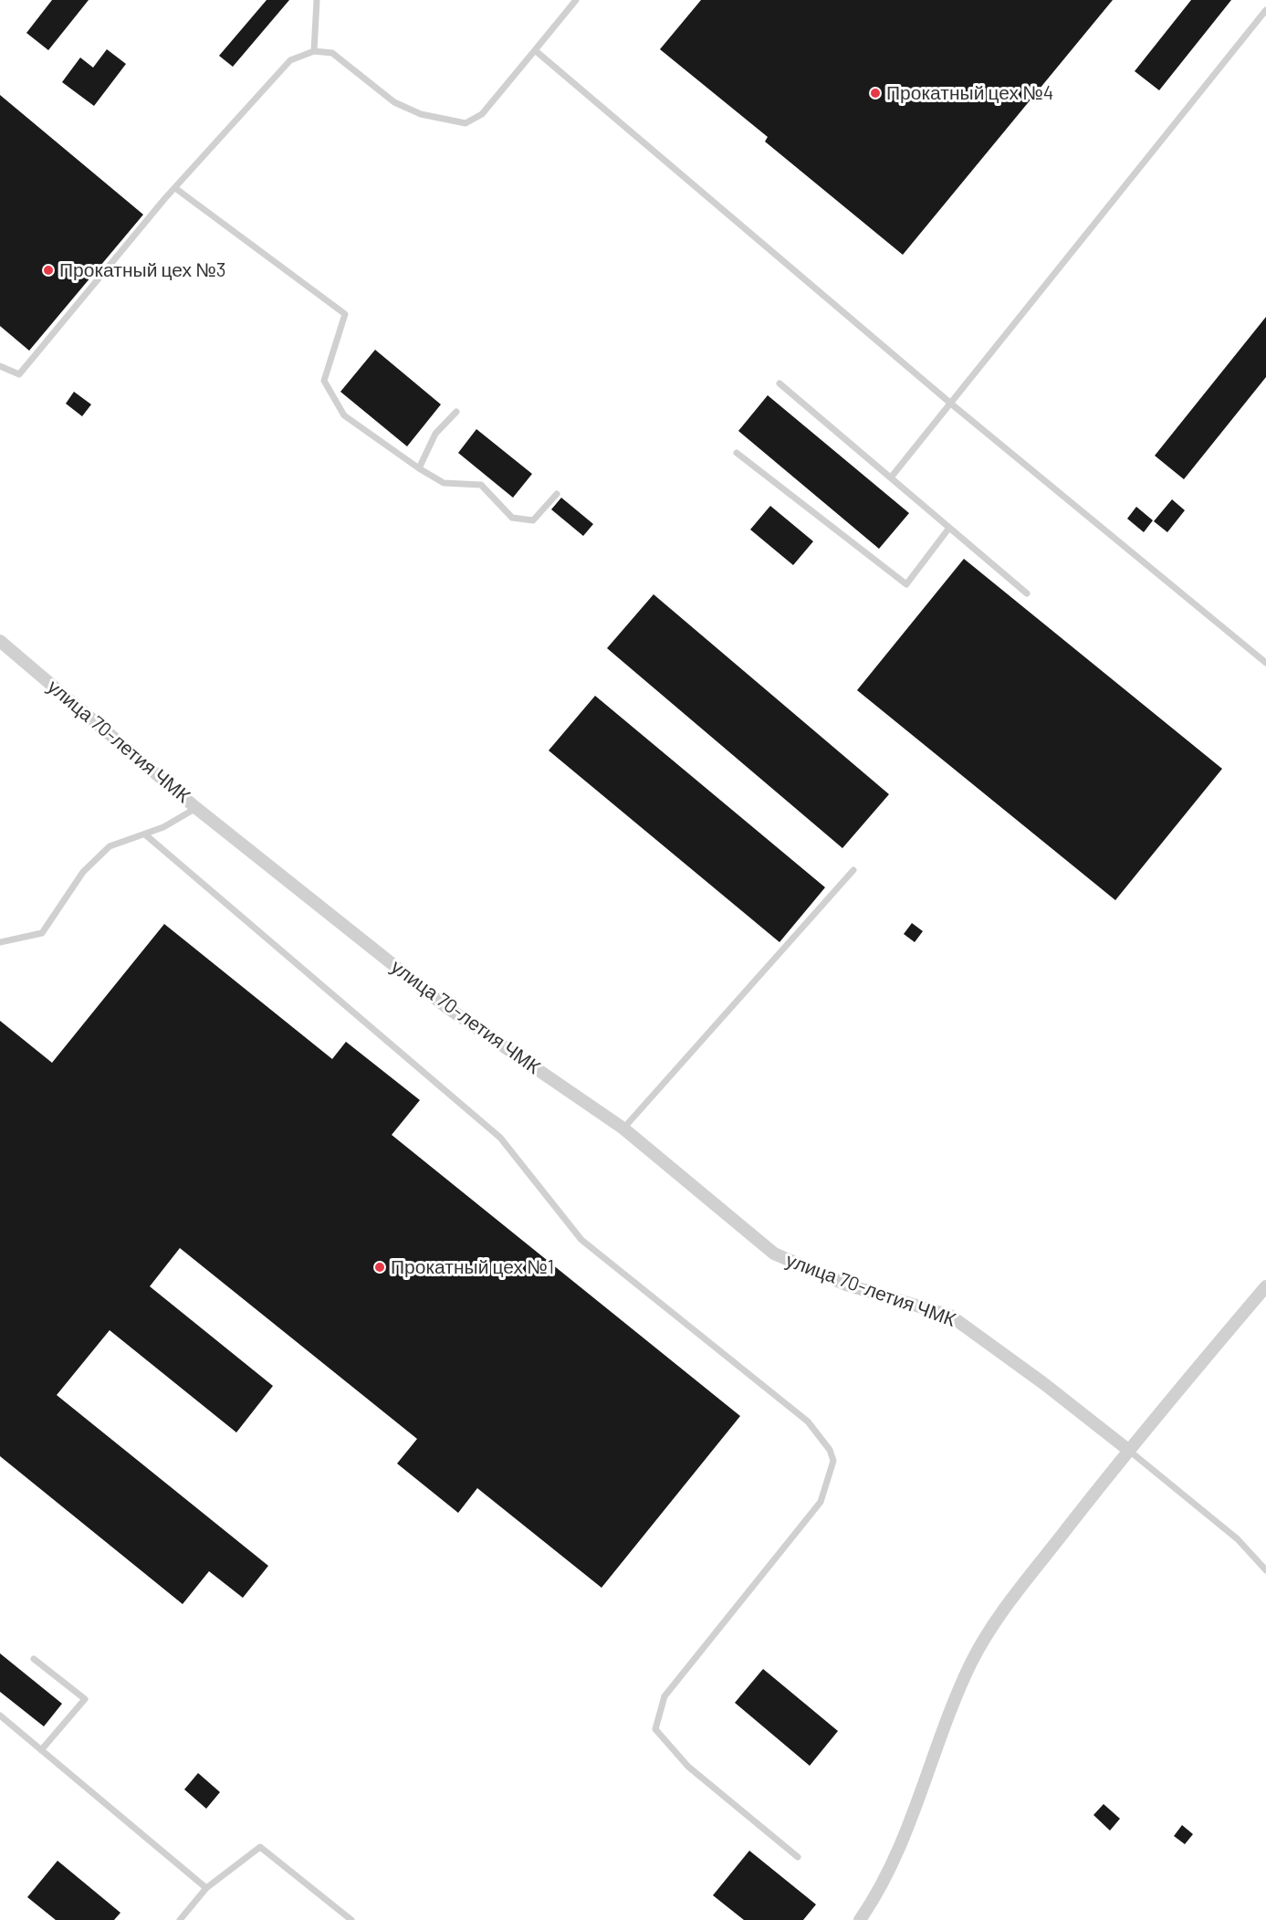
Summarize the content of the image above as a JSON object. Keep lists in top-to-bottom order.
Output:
{
  "streets": {
    "street": ["улица 70-летия ЧМК"]
  },
  "places": ["Прокатный цех №4", "Прокатный цех №3", "Прокатный цех №1"]
}
